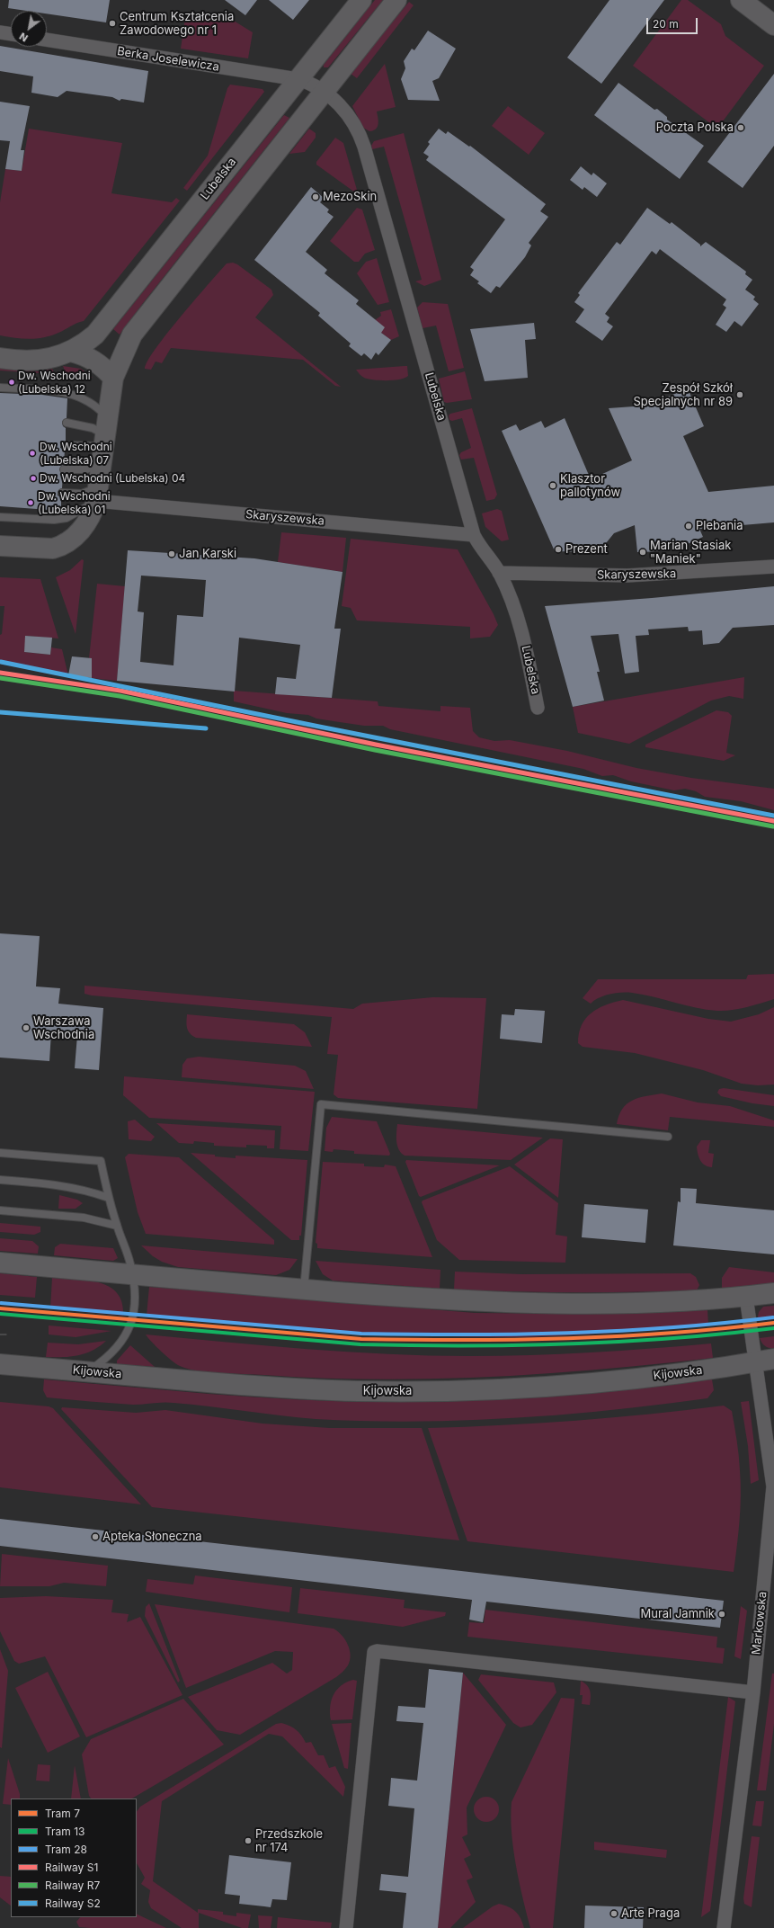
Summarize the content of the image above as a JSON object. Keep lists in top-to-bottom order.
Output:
{
  "streets": {
    "street": [
      "Berka Joselewicza",
      "Lubelska",
      "Skaryszewska",
      "Kijowska",
      "Markowska"
    ]
  },
  "crossings": [
    ["Berka Joselewicza", "Lubelska"],
    ["Lubelska", "Skaryszewska"],
    ["Kijowska", "Markowska"]
  ],
  "places": [
    "Centrum Kształcenia Zawodowego nr 1",
    "Poczta Polska",
    "MezoSkin",
    "Dw. Wschodni (Lubelska) 12",
    "Zespół Szkół Specjalnych nr 89",
    "Dw. Wschodni (Lubelska) 07",
    "Dw. Wschodni (Lubelska) 04",
    "Klasztor pallotynów",
    "Dw. Wschodni (Lubelska) 01",
    "Plebania",
    "Prezent",
    "Marian Stasiak \"Maniek\"",
    "Jan Karski",
    "Warszawa Wschodnia",
    "Apteka Słoneczna",
    "Mural Jamnik",
    "Przedszkole nr 174",
    "Arte Praga"
  ],
  "lines": [
    "rail line S2",
    "rail line S1",
    "rail line R7",
    "tram line 28",
    "tram line 7",
    "tram line 13"
  ],
  "legend": [
    "Tram 7",
    "Tram 13",
    "Tram 28",
    "Railway S1",
    "Railway R7",
    "Railway S2"
  ],
  "scale_bar": "20 m",
  "north": "bottom left"
}
